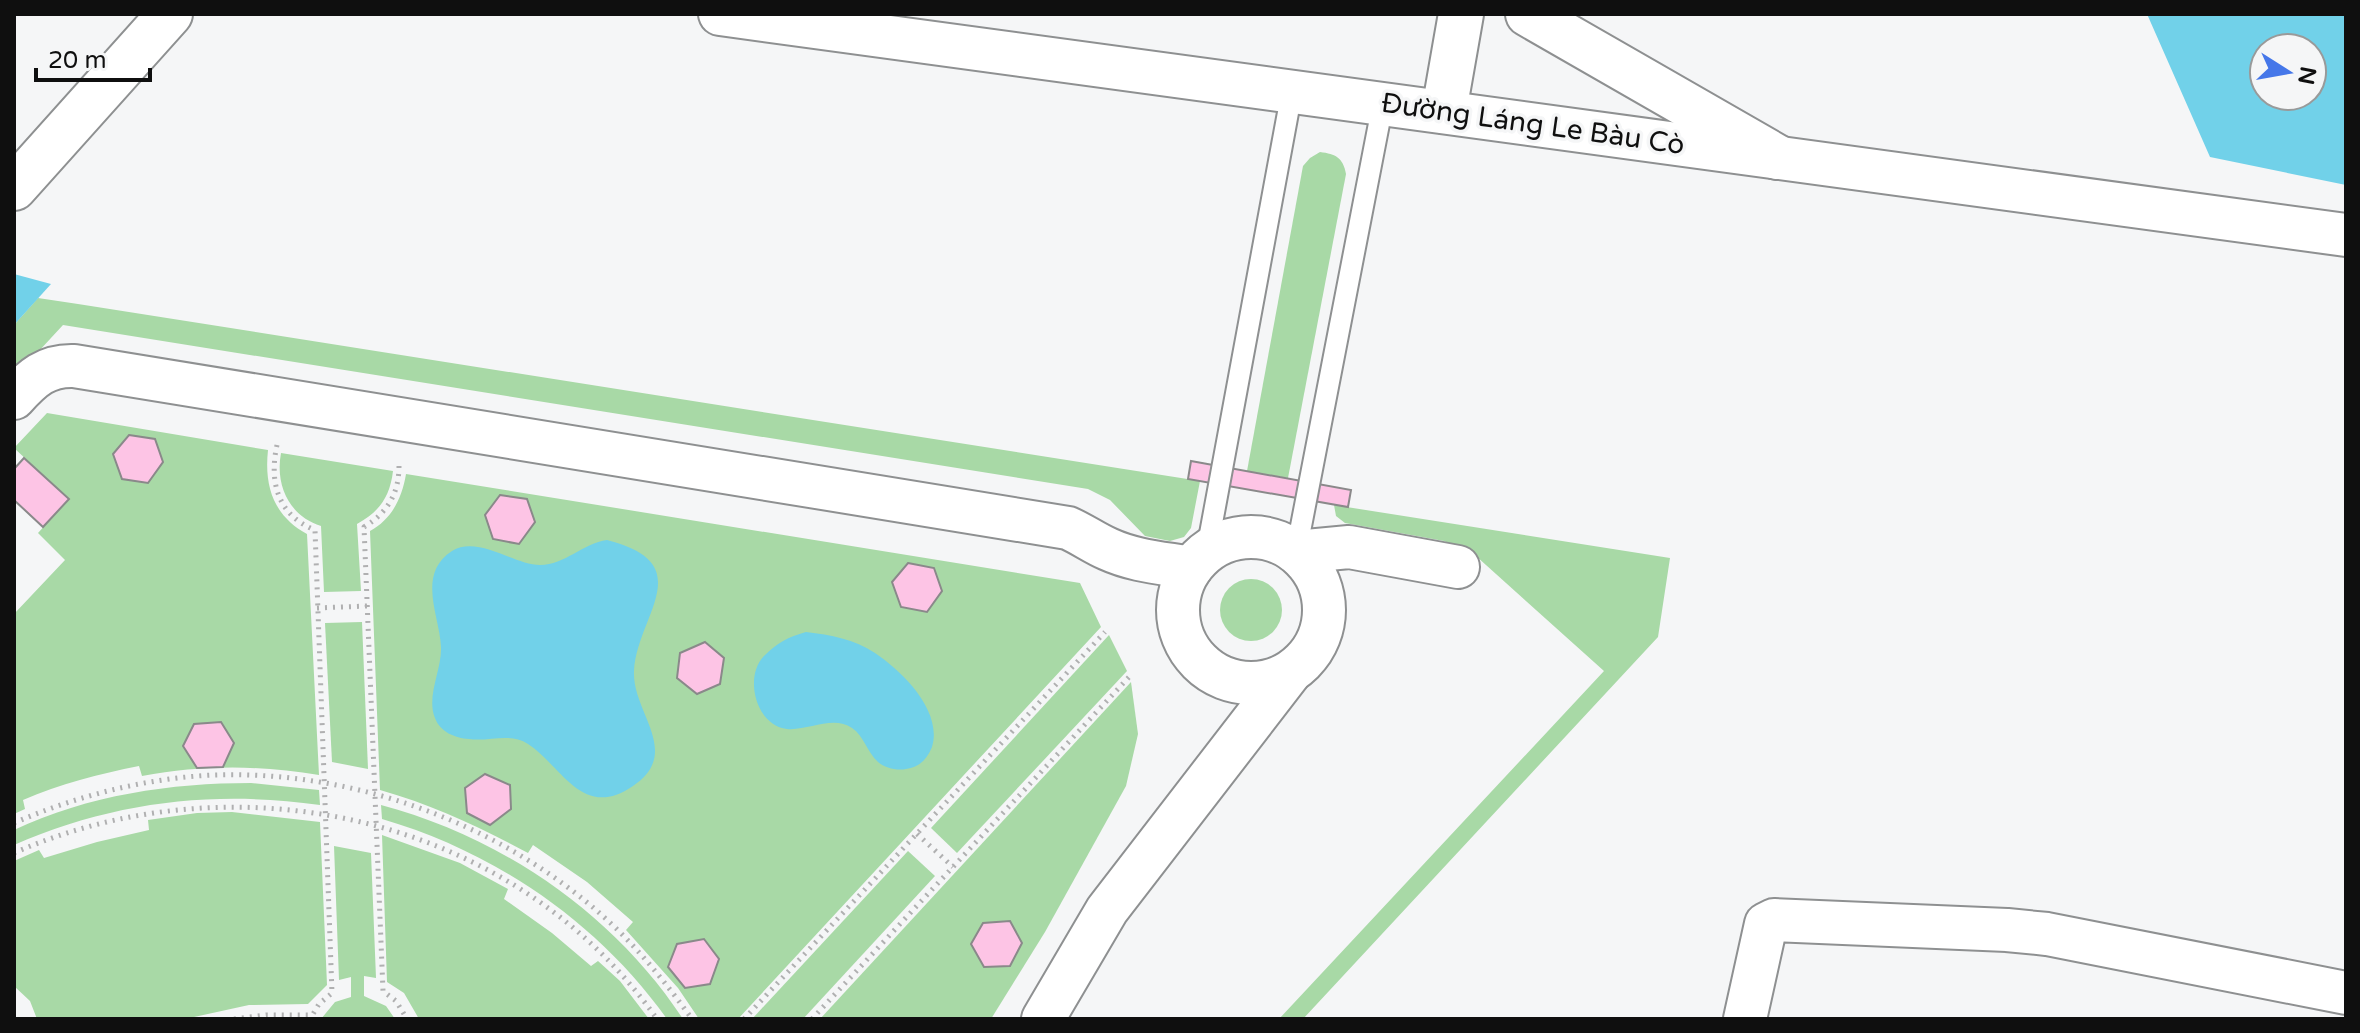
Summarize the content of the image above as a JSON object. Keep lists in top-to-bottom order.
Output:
{
  "streets": {
    "street": ["Đường Láng Le Bàu Cò"]
  },
  "scale_bar": "20 m",
  "north": "right"
}
